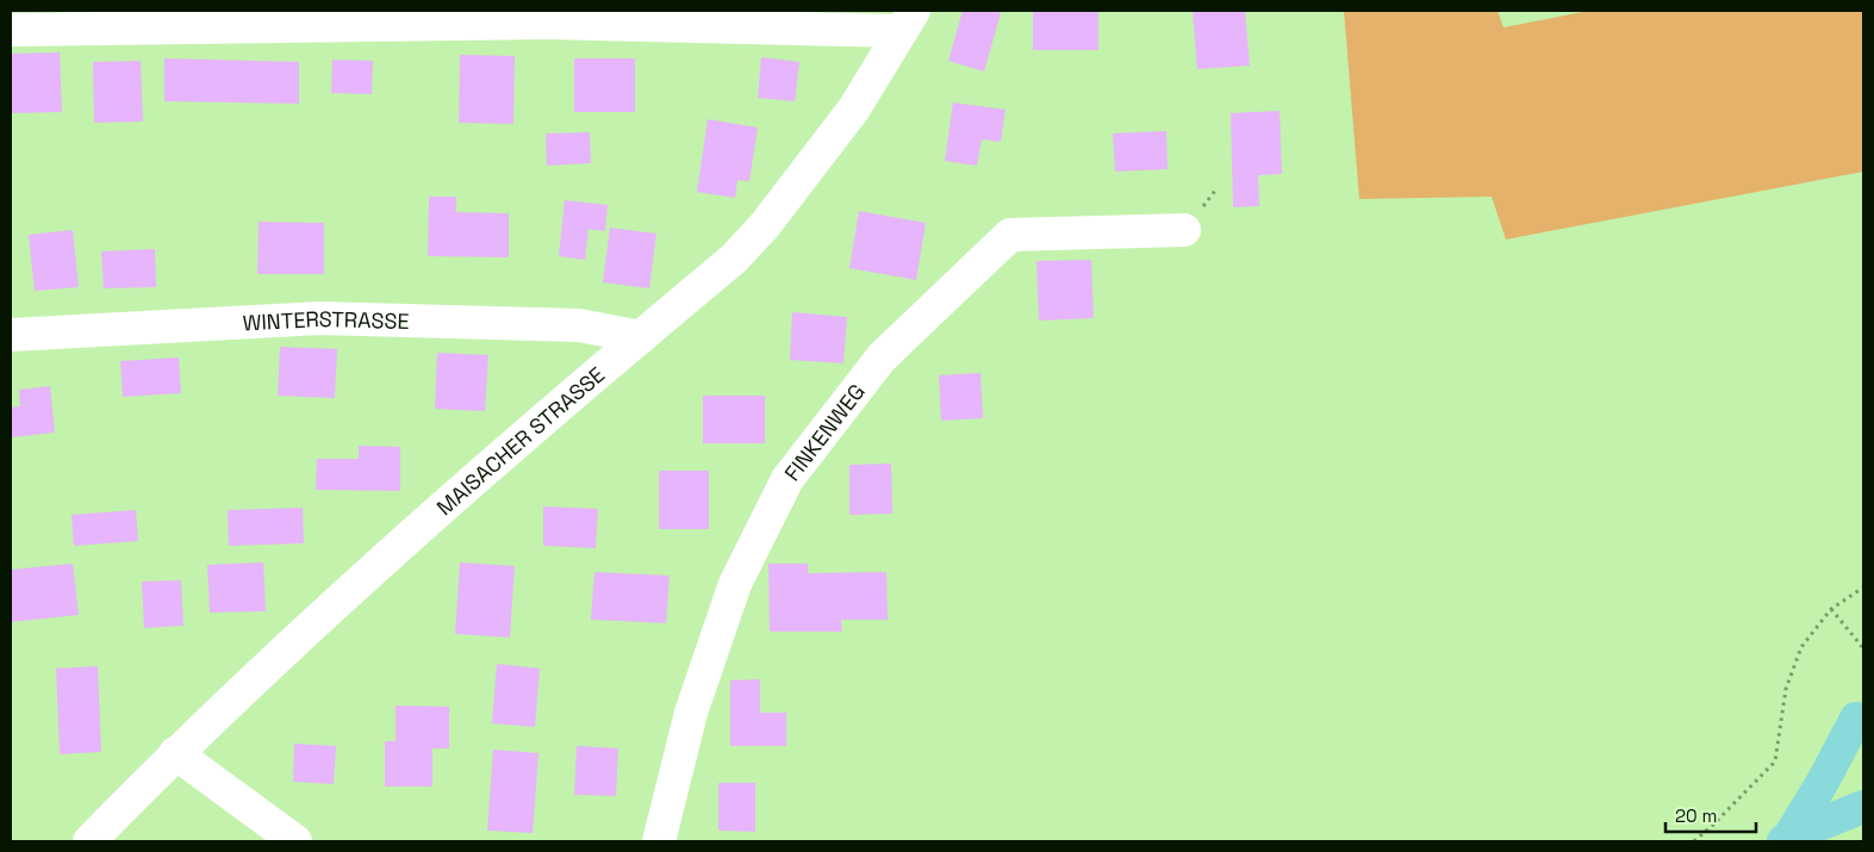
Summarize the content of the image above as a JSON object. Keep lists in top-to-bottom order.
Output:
{
  "streets": {
    "street": ["WINTERSTRASSE", "FINKENWEG", "MAISACHER STRASSE"]
  },
  "crossings": [
    ["WINTERSTRASSE", "MAISACHER STRASSE"]
  ],
  "scale_bar": "20 m"
}
